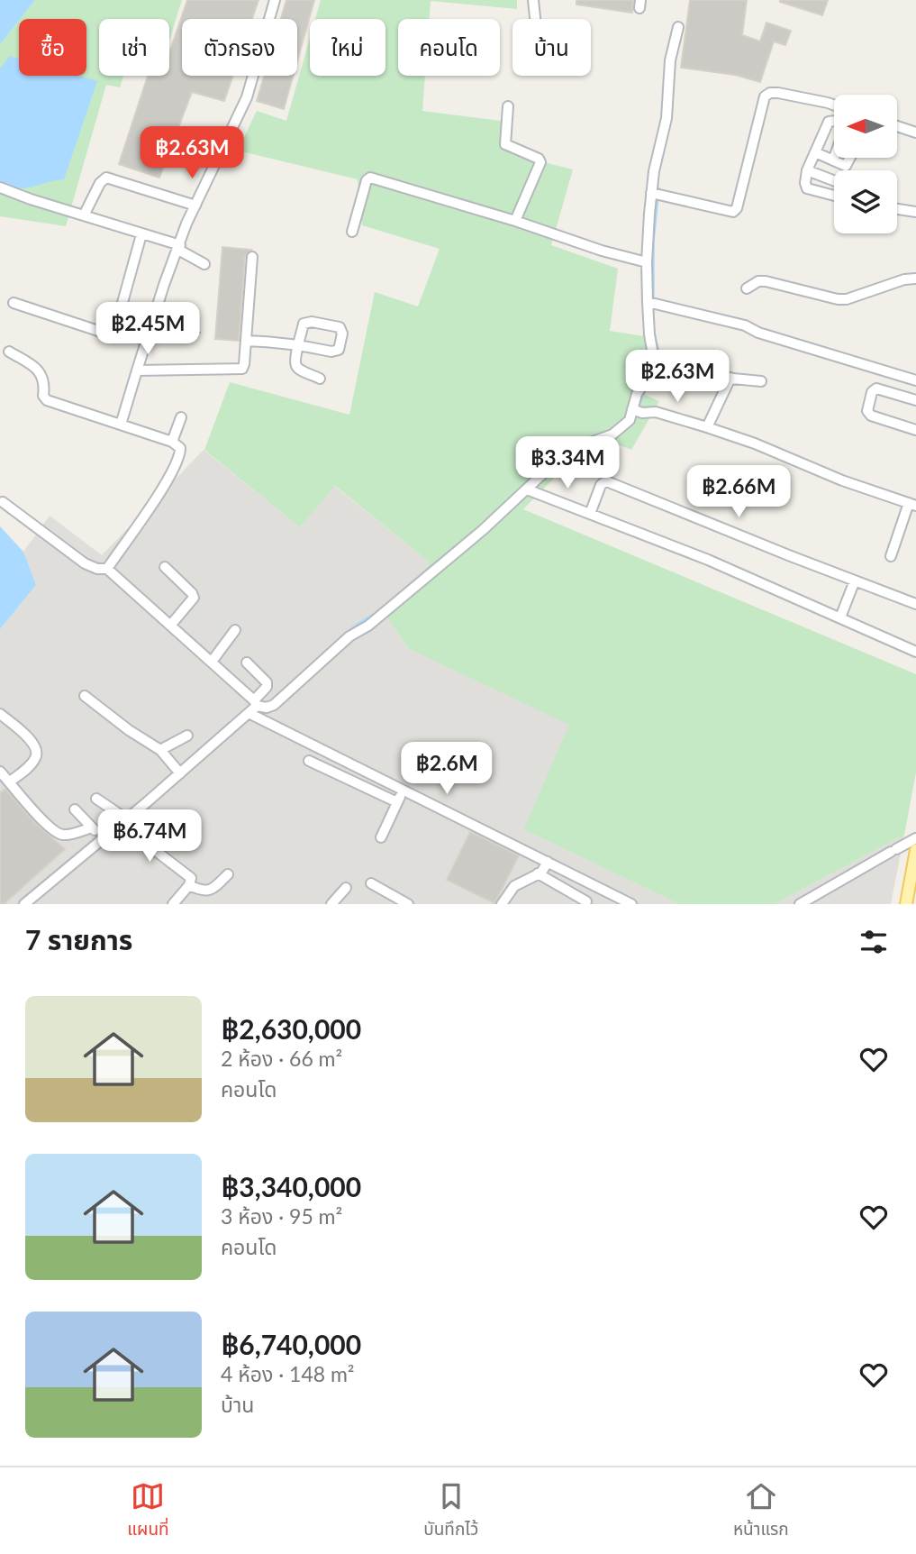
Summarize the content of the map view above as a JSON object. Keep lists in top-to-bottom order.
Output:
{
  "north": "left",
  "page": {
    "chip": [
      "ซื้อ",
      "เช่า",
      "ตัวกรอง",
      "ใหม่",
      "คอนโด",
      "บ้าน"
    ],
    "price": [
      "฿2.63M",
      "฿2.45M",
      "฿2.63M",
      "฿3.34M",
      "฿2.66M",
      "฿2.6M",
      "฿6.74M"
    ],
    "heading": "7 รายการ",
    "list": [
      {
        "name": "฿2,630,000",
        "note": "2 ห้อง · 66 m² · คอนโด"
      },
      {
        "name": "฿3,340,000",
        "note": "3 ห้อง · 95 m² · คอนโด"
      },
      {
        "name": "฿6,740,000",
        "note": "4 ห้อง · 148 m² · บ้าน"
      }
    ],
    "tabs": ["แผนที่", "บันทึกไว้", "หน้าแรก"]
  }
}
